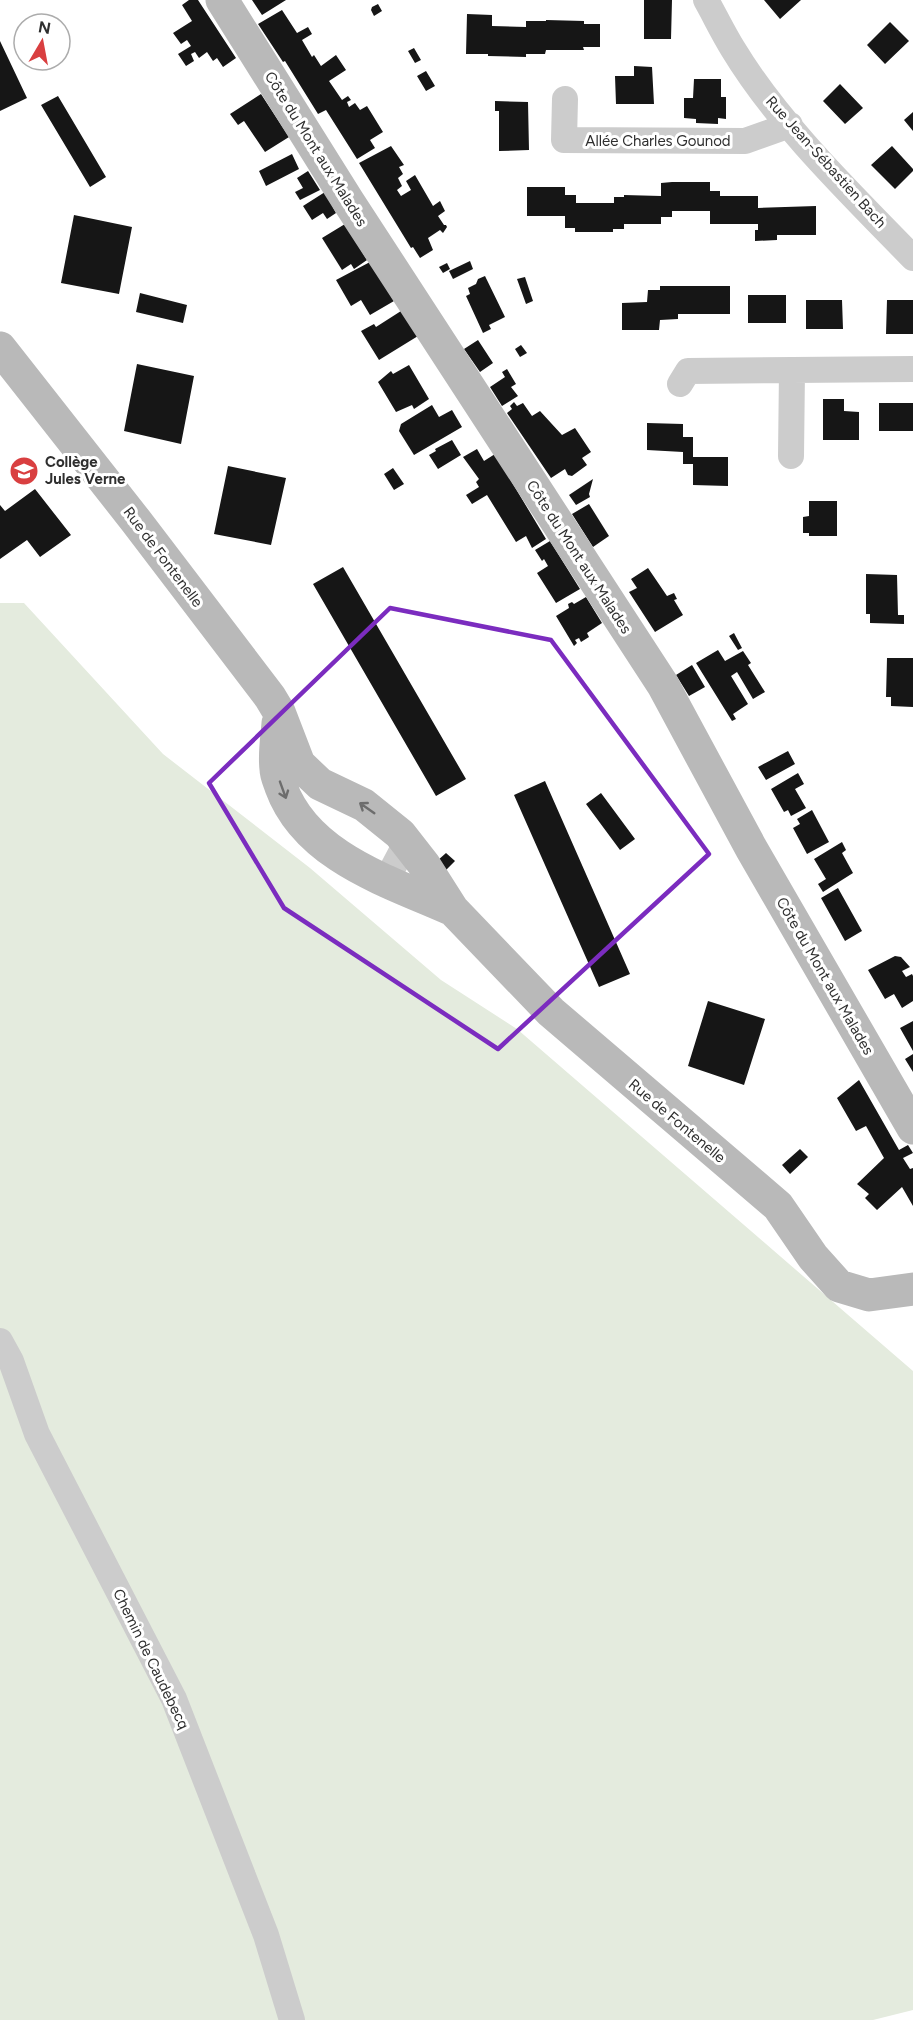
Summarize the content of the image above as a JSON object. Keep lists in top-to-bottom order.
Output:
{
  "streets": {
    "street": [
      "Allée Charles Gounod",
      "Côte du Mont aux Malades",
      "Rue Jean-Sébastien Bach",
      "Rue de Fontenelle",
      "Chemin de Caudebecq"
    ]
  },
  "crossings": [
    ["Allée Charles Gounod", "Rue Jean-Sébastien Bach"]
  ],
  "places": {
    "school or university": ["Collège Jules Verne"]
  },
  "north": "top"
}
